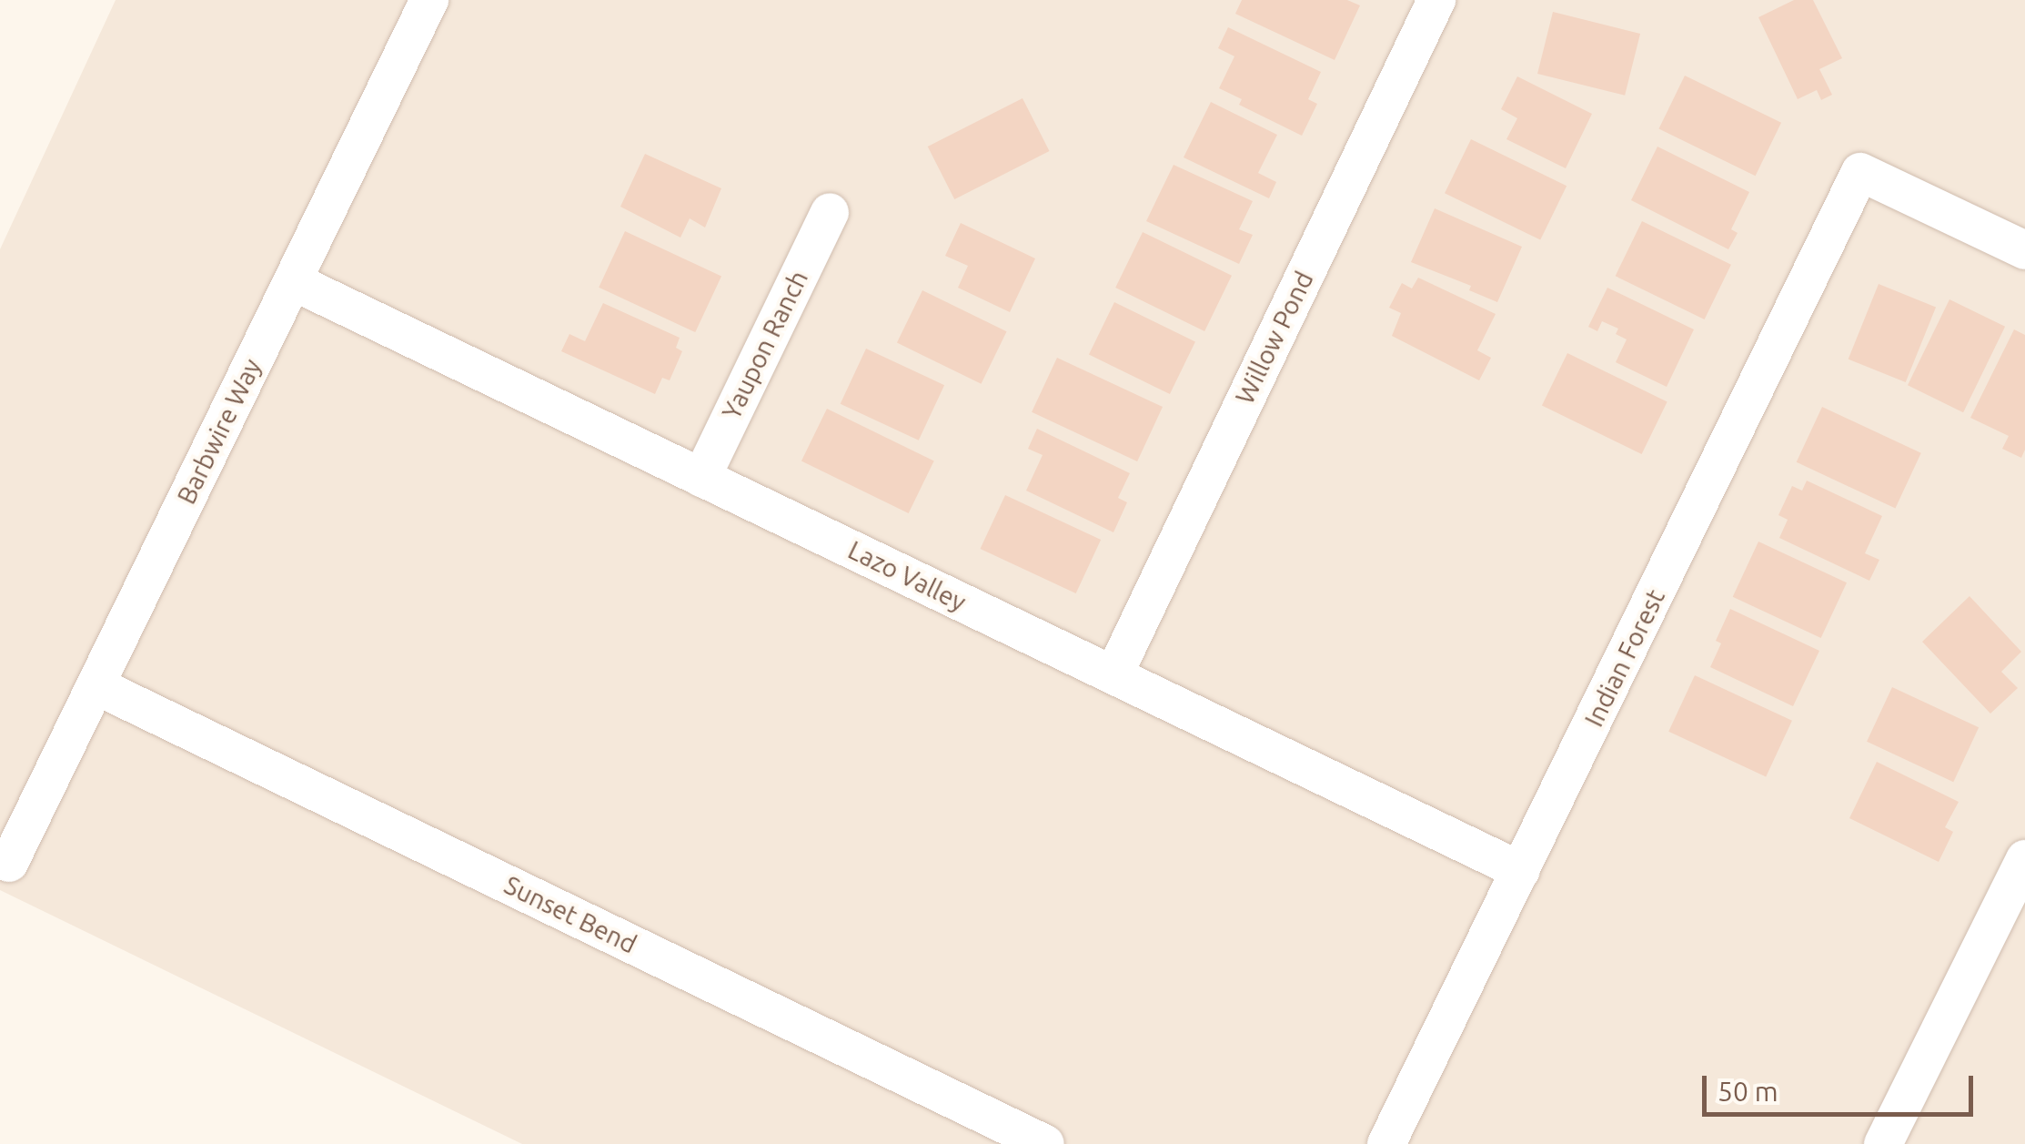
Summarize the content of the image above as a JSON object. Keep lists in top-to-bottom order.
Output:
{
  "streets": {
    "street": [
      "Willow Pond",
      "Yaupon Ranch",
      "Barbwire Way",
      "Lazo Valley",
      "Indian Forest",
      "Sunset Bend"
    ]
  },
  "crossings": [
    ["Willow Pond", "Lazo Valley"],
    ["Yaupon Ranch", "Lazo Valley"],
    ["Barbwire Way", "Lazo Valley"],
    ["Barbwire Way", "Sunset Bend"],
    ["Lazo Valley", "Indian Forest"]
  ],
  "scale_bar": "50 m"
}
